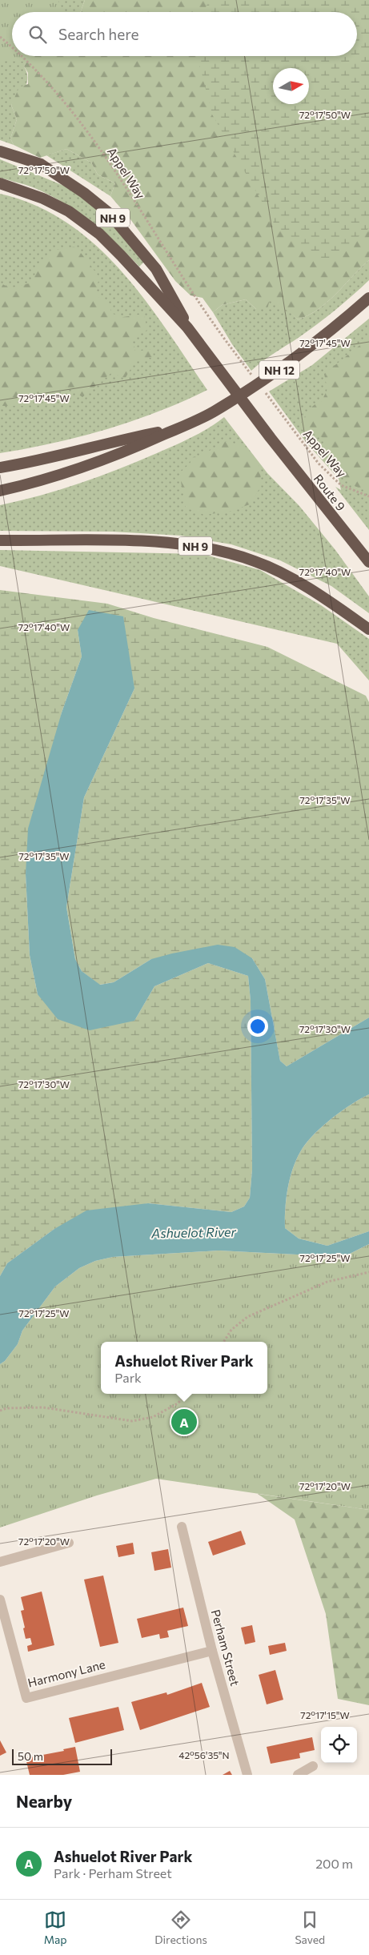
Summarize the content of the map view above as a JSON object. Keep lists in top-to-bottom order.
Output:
{
  "streets": {
    "highway": ["NH 9", "NH 12", "Route 9"],
    "street": ["Perham Street", "Harmony Lane"],
    "path": ["Appel Way"]
  },
  "crossings": [
    ["NH 9", "Route 9"],
    ["Perham Street", "Harmony Lane"]
  ],
  "water": ["Ashuelot River"],
  "scale_bar": "50 m",
  "north": "right",
  "page": {
    "search": "Search here",
    "popup": ["Ashuelot River Park", "Park"],
    "pins": "A",
    "scale": "50 m",
    "heading": "Nearby",
    "list": [
      {
        "mark": "A",
        "name": "Ashuelot River Park",
        "note": "Park · Perham Street",
        "value": "200 m"
      }
    ],
    "nav": ["Map", "Directions", "Saved"]
  },
  "coordinates": [
    "72°17'50\"W",
    "72°17'45\"W",
    "72°17'40\"W",
    "72°17'35\"W",
    "72°17'30\"W",
    "72°17'25\"W",
    "72°17'20\"W",
    "72°17'15\"W",
    "42°56'35\"N"
  ]
}
